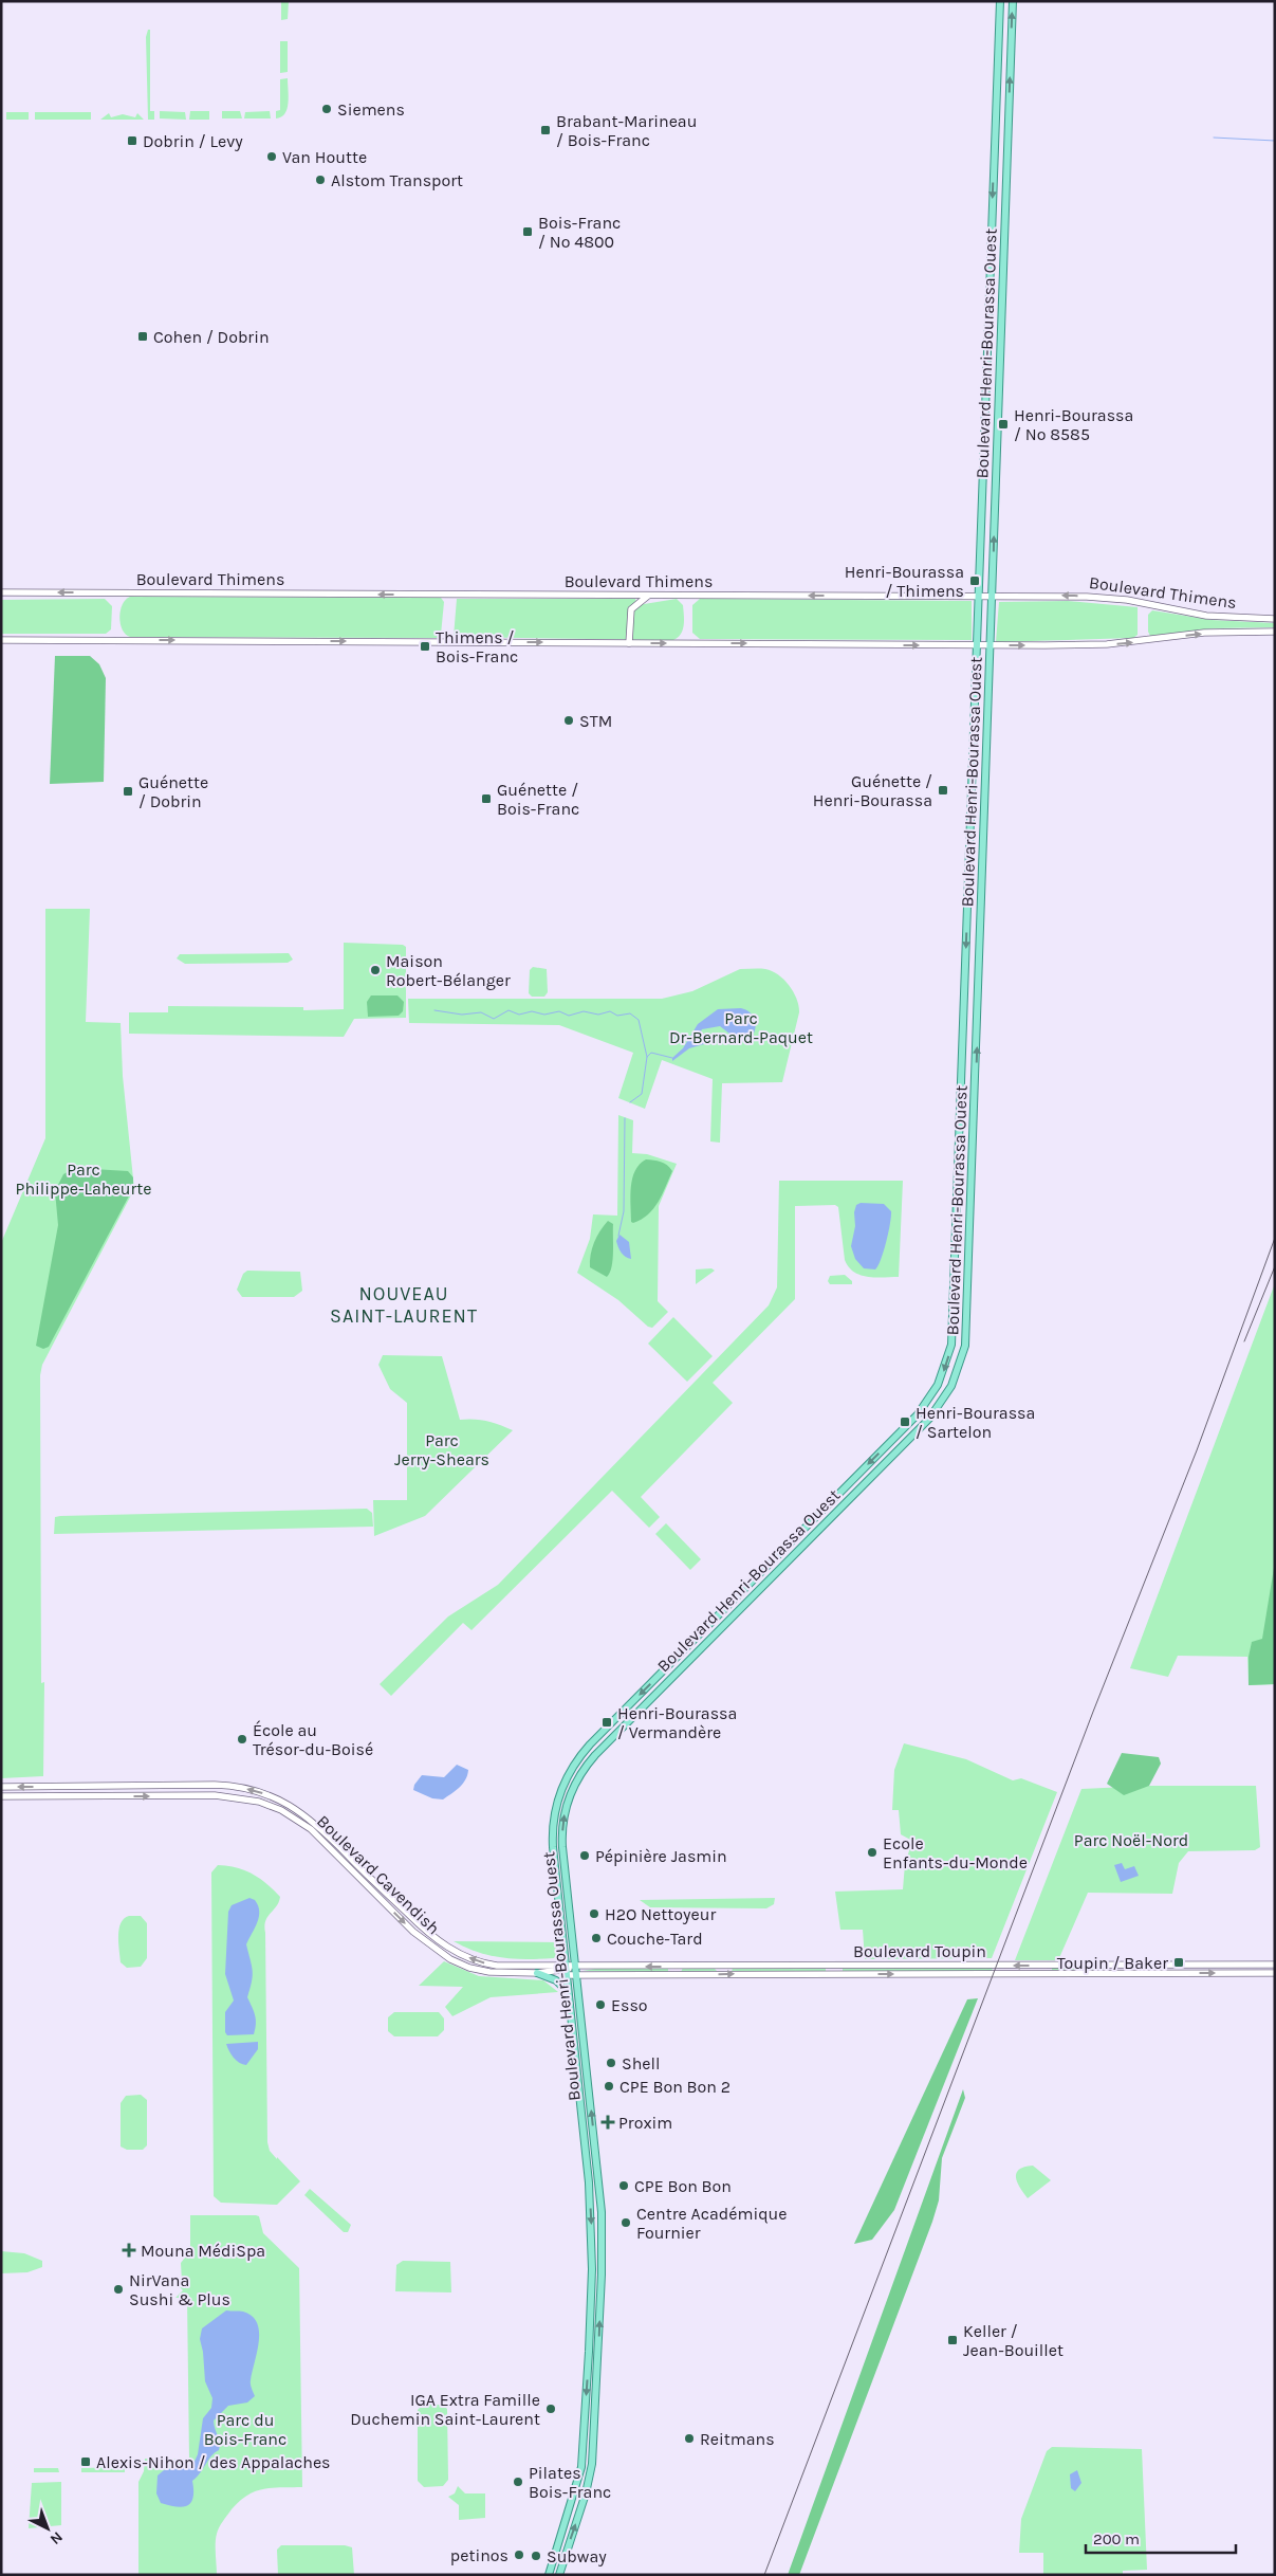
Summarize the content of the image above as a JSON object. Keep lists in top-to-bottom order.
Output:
{
  "streets": {
    "main road": ["Boulevard Henri-Bourassa Ouest"],
    "street": ["Boulevard Thimens", "Boulevard Cavendish", "Boulevard Toupin"]
  },
  "crossings": [
    ["Boulevard Henri-Bourassa Ouest", "Boulevard Thimens"],
    ["Boulevard Henri-Bourassa Ouest", "Boulevard Cavendish"],
    ["Boulevard Henri-Bourassa Ouest", "Boulevard Toupin"],
    ["Boulevard Cavendish", "Boulevard Toupin"]
  ],
  "districts": ["NOUVEAU SAINT-LAURENT"],
  "parks": [
    "Parc Dr-Bernard-Paquet",
    "Parc Philippe-Laheurte",
    "Parc Jerry-Shears",
    "Parc Noël-Nord",
    "Parc du Bois-Franc"
  ],
  "places": {
    "other": [
      "Siemens",
      "Van Houtte",
      "Alstom Transport",
      "STM",
      "Maison Robert-Bélanger",
      "École au Trésor-du-Boisé",
      "Ecole Enfants-du-Monde",
      "Pépinière Jasmin",
      "H2O Nettoyeur",
      "Couche-Tard",
      "Esso",
      "Shell",
      "CPE Bon Bon 2",
      "CPE Bon Bon",
      "Centre Académique Fournier",
      "NirVana Sushi & Plus",
      "IGA Extra Famille Duchemin Saint-Laurent",
      "Reitmans",
      "Pilates Bois-Franc",
      "petinos",
      "Subway"
    ],
    "transit": [
      "Brabant-Marineau / Bois-Franc",
      "Dobrin / Levy",
      "Bois-Franc / No 4800",
      "Cohen / Dobrin",
      "Henri-Bourassa / No 8585",
      "Henri-Bourassa / Thimens",
      "Thimens / Bois-Franc",
      "Guénette / Henri-Bourassa",
      "Guénette / Dobrin",
      "Guénette / Bois-Franc",
      "Henri-Bourassa / Sartelon",
      "Henri-Bourassa / Vermandère",
      "Toupin / Baker",
      "Keller / Jean-Bouillet",
      "Alexis-Nihon / des Appalaches"
    ],
    "health": ["Proxim", "Mouna MédiSpa"]
  },
  "scale_bar": "200 m",
  "north": "bottom right"
}
